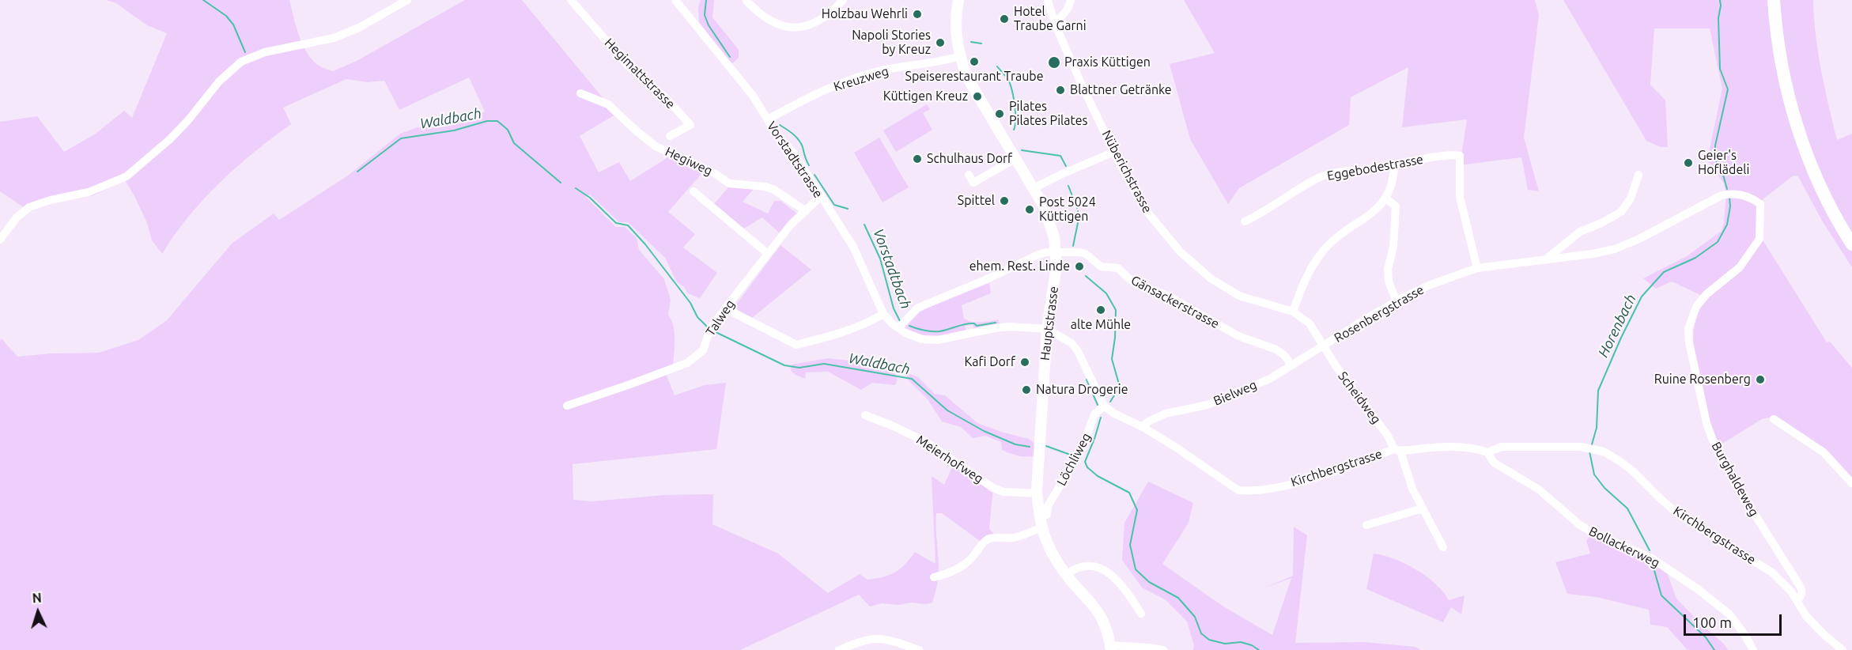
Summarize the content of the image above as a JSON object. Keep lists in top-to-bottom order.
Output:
{
  "streets": {
    "street": [
      "Hegimattstrasse",
      "Kreuzweg",
      "Vorstadtstrasse",
      "Hegiweg",
      "Eggebodestrasse",
      "Nüberichstrasse",
      "Gänsackerstrasse",
      "Rosenbergstrasse",
      "Talweg",
      "Hauptstrasse",
      "Bielweg",
      "Scheidweg",
      "Meierhofweg",
      "Löchliweg",
      "Kirchbergstrasse",
      "Burghaldeweg",
      "Bollackerweg"
    ]
  },
  "crossings": [
    ["Kreuzweg", "Vorstadtstrasse"],
    ["Kreuzweg", "Hauptstrasse"],
    ["Vorstadtstrasse", "Talweg"],
    ["Vorstadtstrasse", "Hauptstrasse"],
    ["Hegiweg", "Talweg"],
    ["Eggebodestrasse", "Rosenbergstrasse"],
    ["Nüberichstrasse", "Rosenbergstrasse"],
    ["Nüberichstrasse", "Bielweg"],
    ["Nüberichstrasse", "Scheidweg"],
    ["Gänsackerstrasse", "Hauptstrasse"],
    ["Gänsackerstrasse", "Bielweg"],
    ["Rosenbergstrasse", "Bielweg"],
    ["Rosenbergstrasse", "Scheidweg"],
    ["Rosenbergstrasse", "Burghaldeweg"],
    ["Hauptstrasse", "Meierhofweg"],
    ["Bielweg", "Scheidweg"],
    ["Bielweg", "Kirchbergstrasse"],
    ["Scheidweg", "Kirchbergstrasse"],
    ["Löchliweg", "Kirchbergstrasse"],
    ["Kirchbergstrasse", "Burghaldeweg"],
    ["Kirchbergstrasse", "Bollackerweg"]
  ],
  "water": ["Waldbach", "Vorstadtbach", "Horenbach"],
  "places": [
    "Holzbau Wehrli",
    "Hotel Traube Garni",
    "Napoli Stories by Kreuz",
    "Speiserestaurant Traube",
    "Praxis Küttigen",
    "Blattner Getränke",
    "Küttigen Kreuz",
    "Pilates Pilates Pilates",
    "Schulhaus Dorf",
    "Geier's Hoflädeli",
    "Spittel",
    "Post 5024 Küttigen",
    "ehem. Rest. Linde",
    "alte Mühle",
    "Kafi Dorf",
    "Ruine Rosenberg",
    "Natura Drogerie"
  ],
  "scale_bar": "100 m",
  "north": "top"
}
